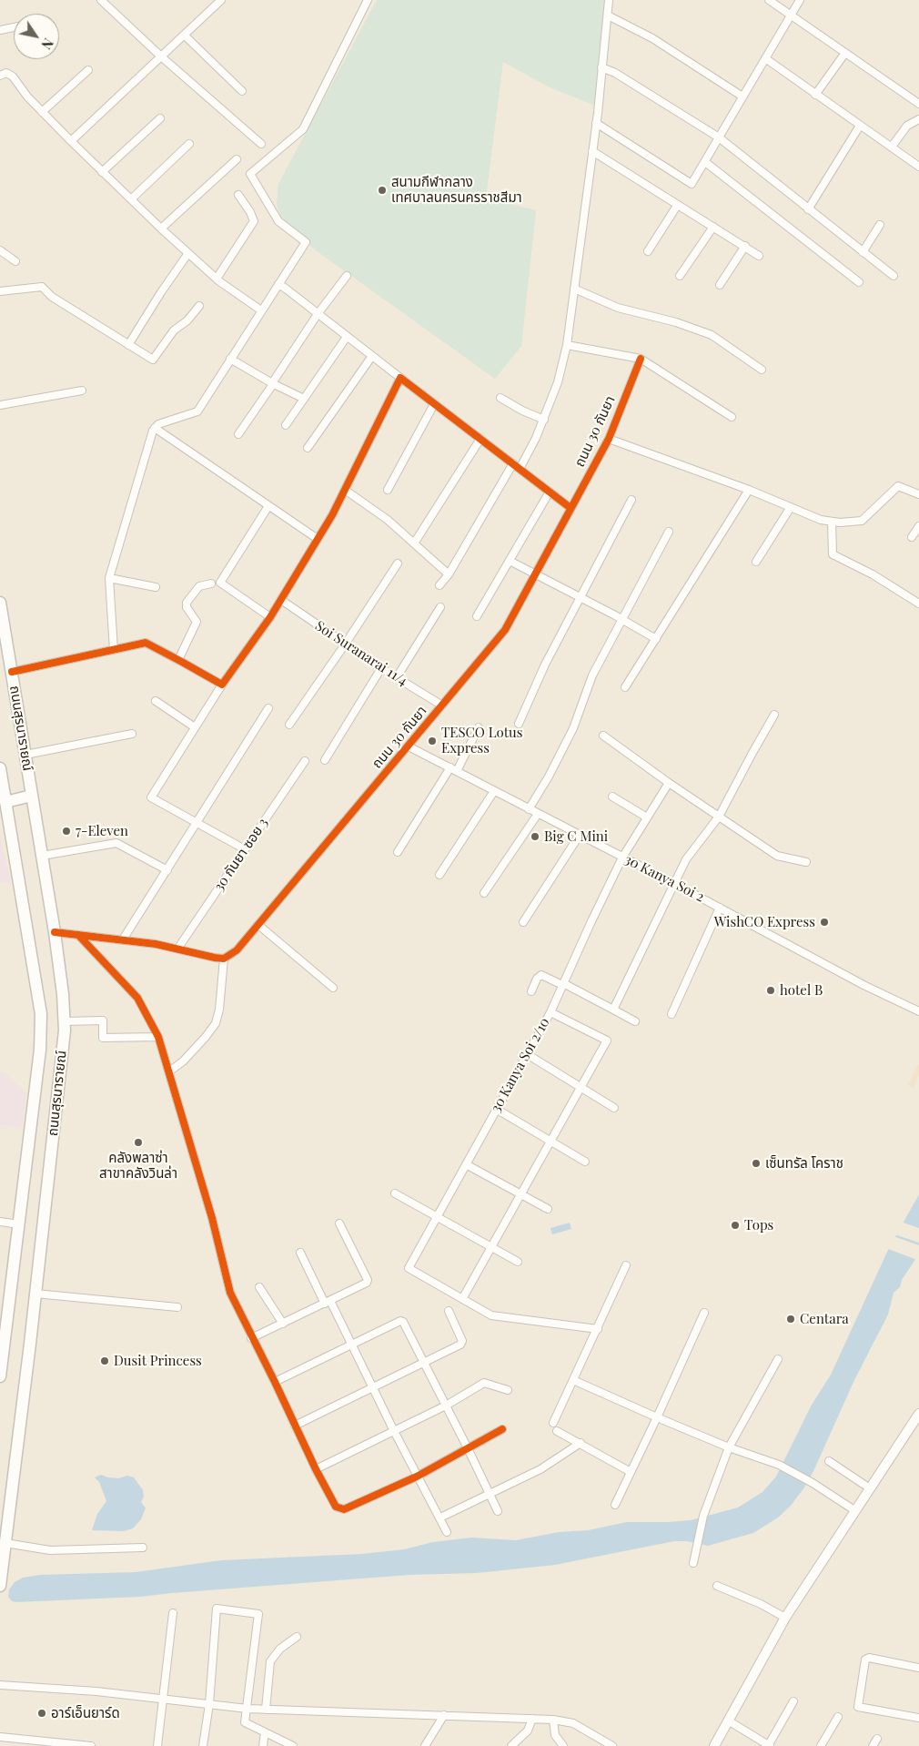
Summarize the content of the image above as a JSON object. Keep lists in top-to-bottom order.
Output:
{
  "streets": {
    "main road": ["ถนนสุรนารายณ์"],
    "street": [
      "ถนน 30 กันยา",
      "Soi Suranarai 11/4",
      "30 กันยา ซอย 3",
      "30 Kanya Soi 2",
      "30 Kanya Soi 2/10"
    ]
  },
  "crossings": [
    ["ถนน 30 กันยา", "Soi Suranarai 11/4"],
    ["ถนน 30 กันยา", "30 Kanya Soi 2"],
    ["30 Kanya Soi 2", "30 Kanya Soi 2/10"]
  ],
  "places": [
    "สนามกีฬากลาง เทศบาลนครนครราชสีมา",
    "TESCO Lotus Express",
    "7-Eleven",
    "Big C Mini",
    "WishCO Express",
    "hotel B",
    "คลังพลาซ่า สาขาคลังวินล่า",
    "เซ็นทรัล โคราช",
    "Tops",
    "Centara",
    "Dusit Princess",
    "อาร์เอ็นยาร์ด"
  ],
  "north": "bottom right"
}
